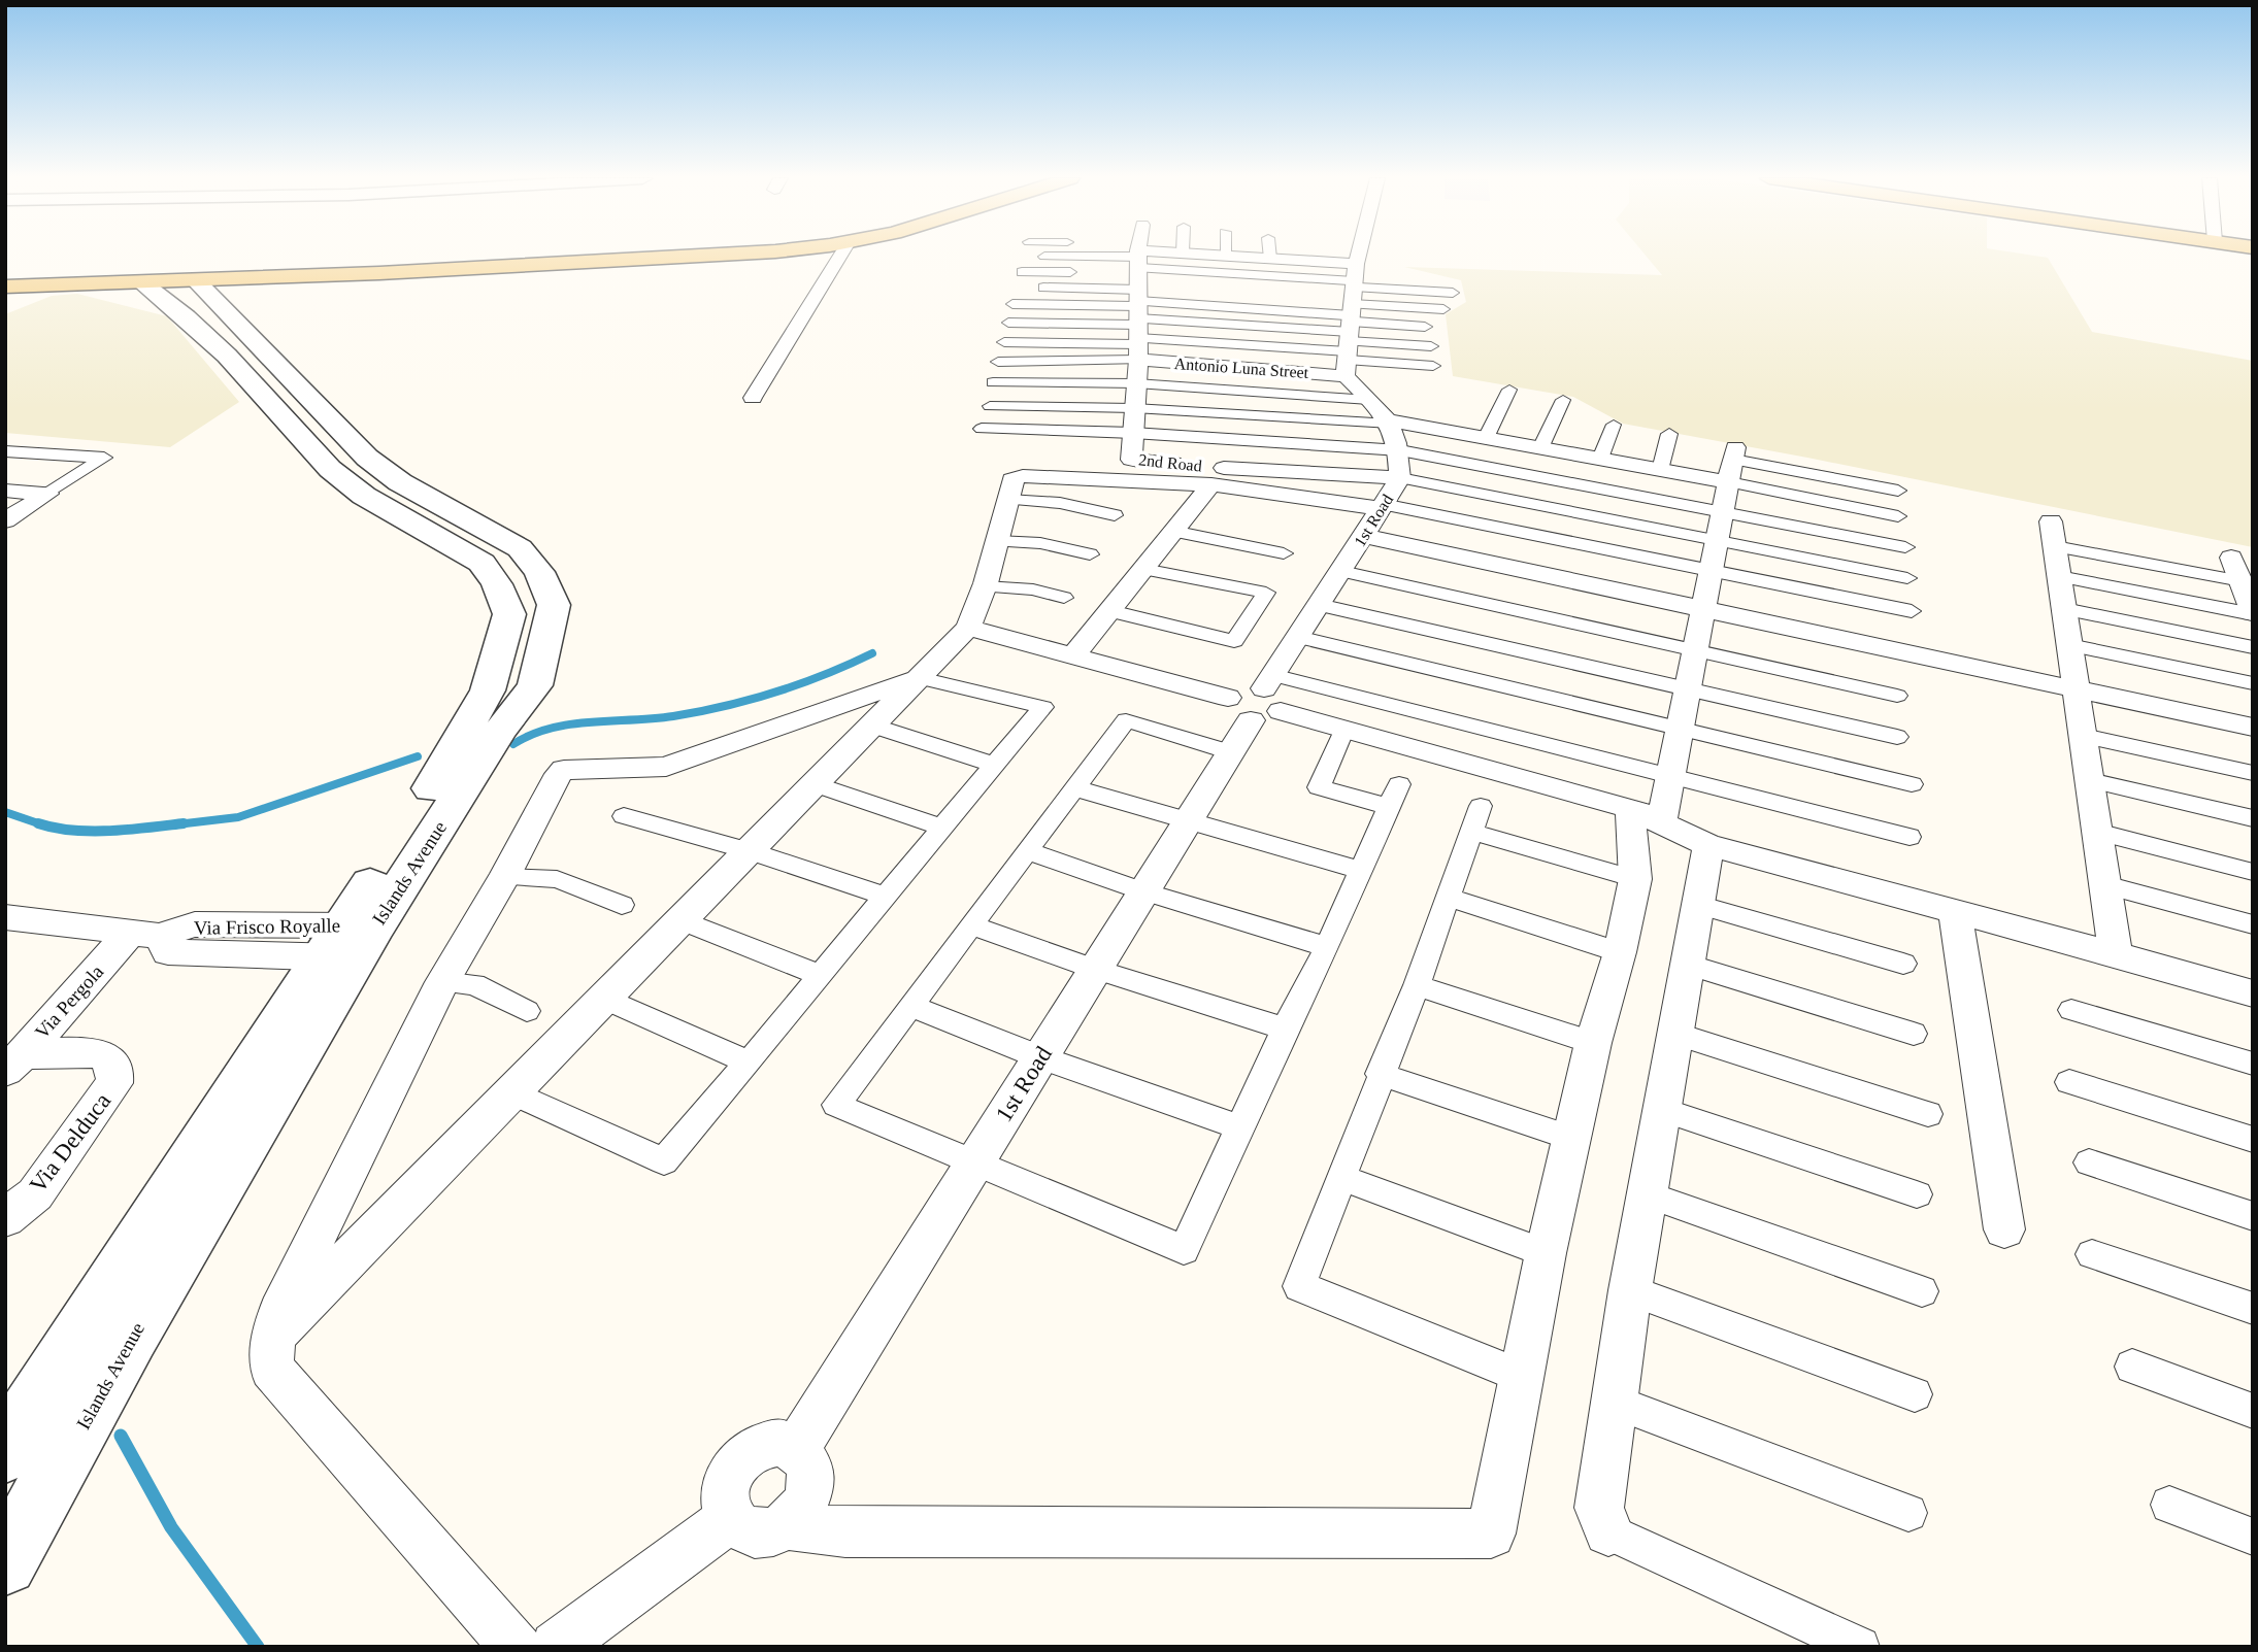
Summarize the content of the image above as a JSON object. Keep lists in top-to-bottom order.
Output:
{
  "streets": {
    "street": [
      "Antonio Luna Street",
      "2nd Road",
      "1st Road",
      "Islands Avenue",
      "Via Frisco Royalle",
      "Via Pergola",
      "Via Delduca"
    ]
  },
  "crossings": [
    ["Antonio Luna Street", "2nd Road"],
    ["Antonio Luna Street", "1st Road"],
    ["2nd Road", "1st Road"],
    ["Islands Avenue", "Via Frisco Royalle"],
    ["Via Frisco Royalle", "Via Pergola"],
    ["Via Pergola", "Via Delduca"]
  ]
}
